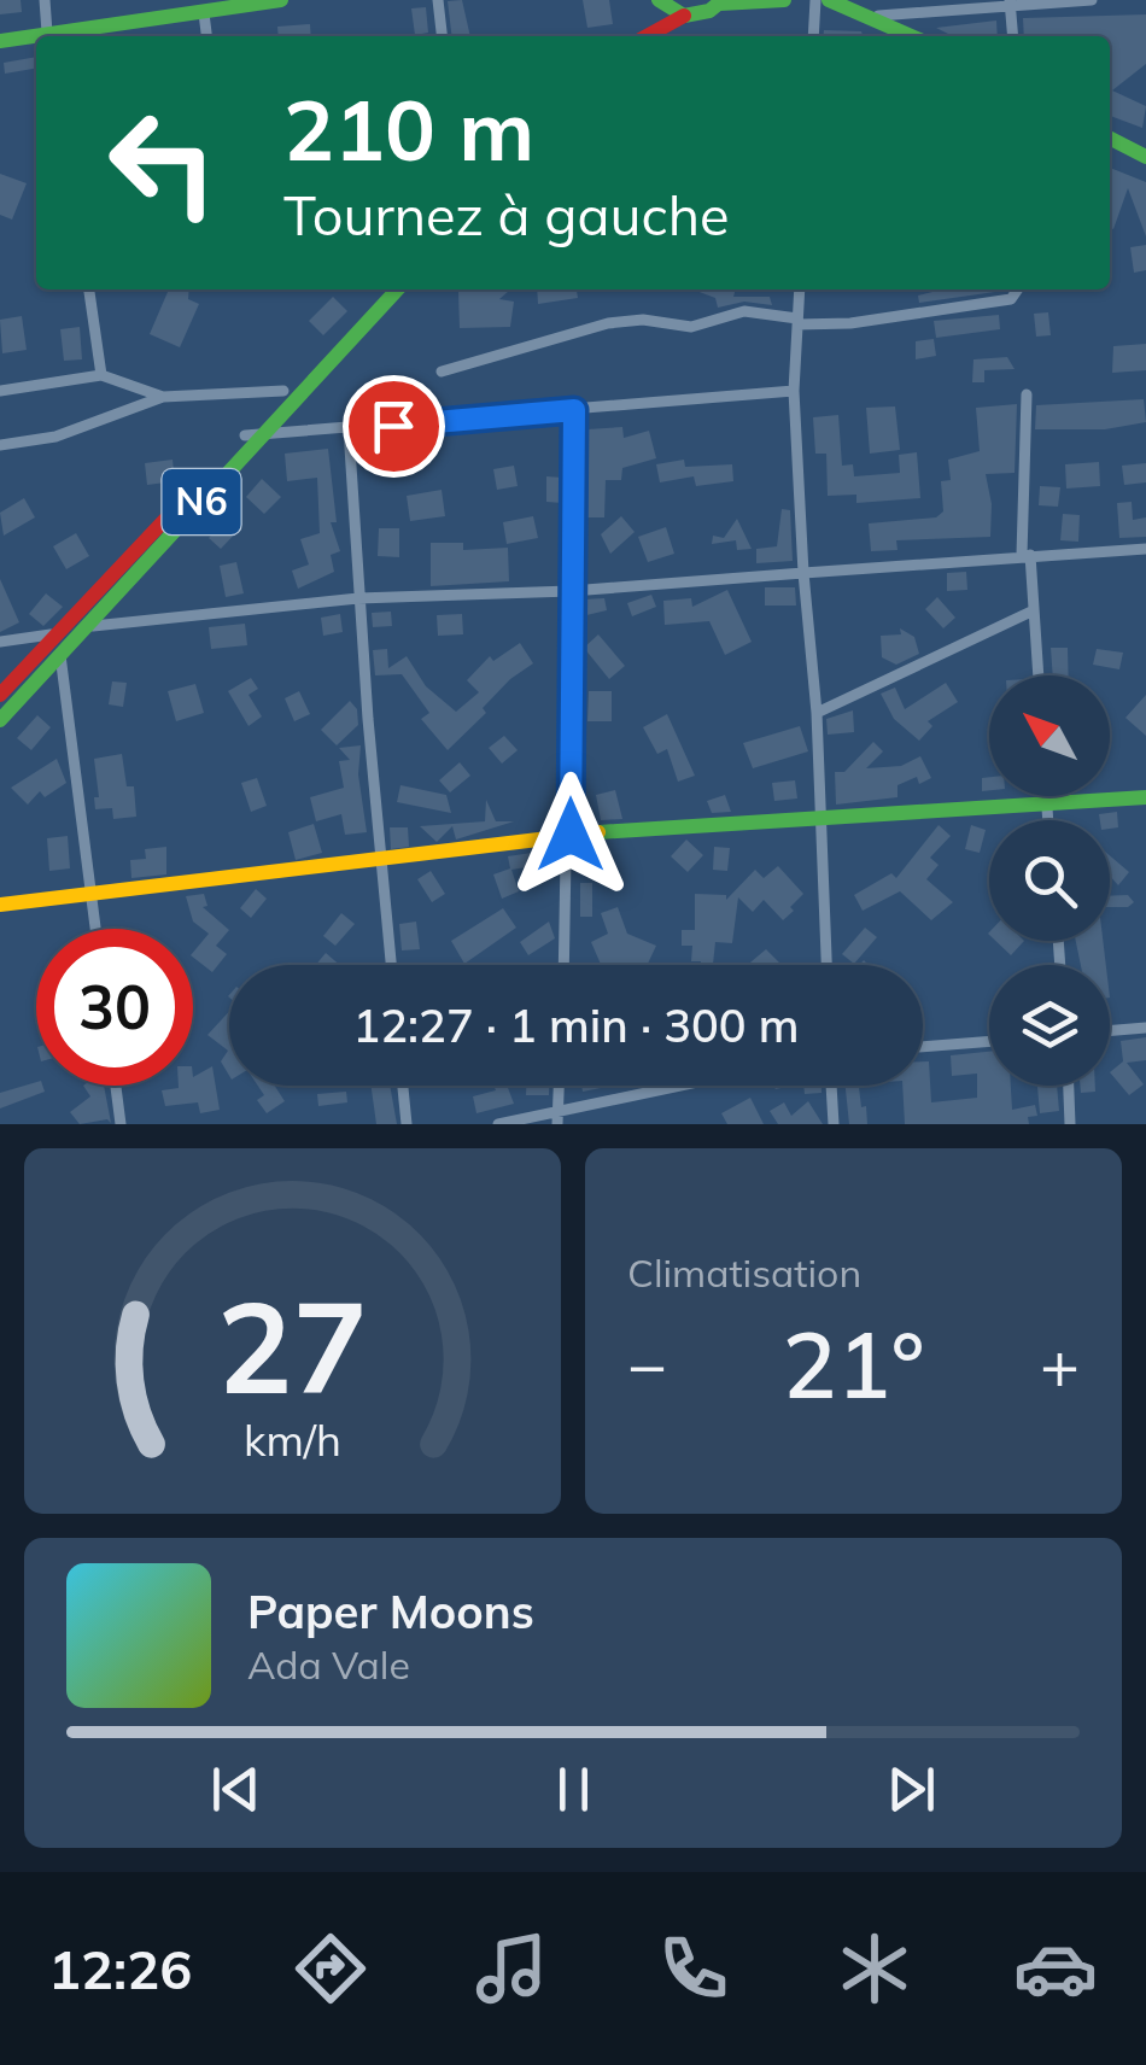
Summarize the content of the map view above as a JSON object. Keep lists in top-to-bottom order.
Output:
{
  "streets": {
    "main road": ["N6"]
  },
  "north": "top left",
  "page": {
    "turn": ["210 m", "Tournez à gauche"],
    "limit": "30",
    "trip": "12:27 · 1 min · 300 m",
    "tile": "Climatisation",
    "heat": ["−", "21°", "+"],
    "song": ["Paper Moons", "Ada Vale"],
    "tabs": "12:26",
    "gauge": ["27", "km/h"]
  }
}
